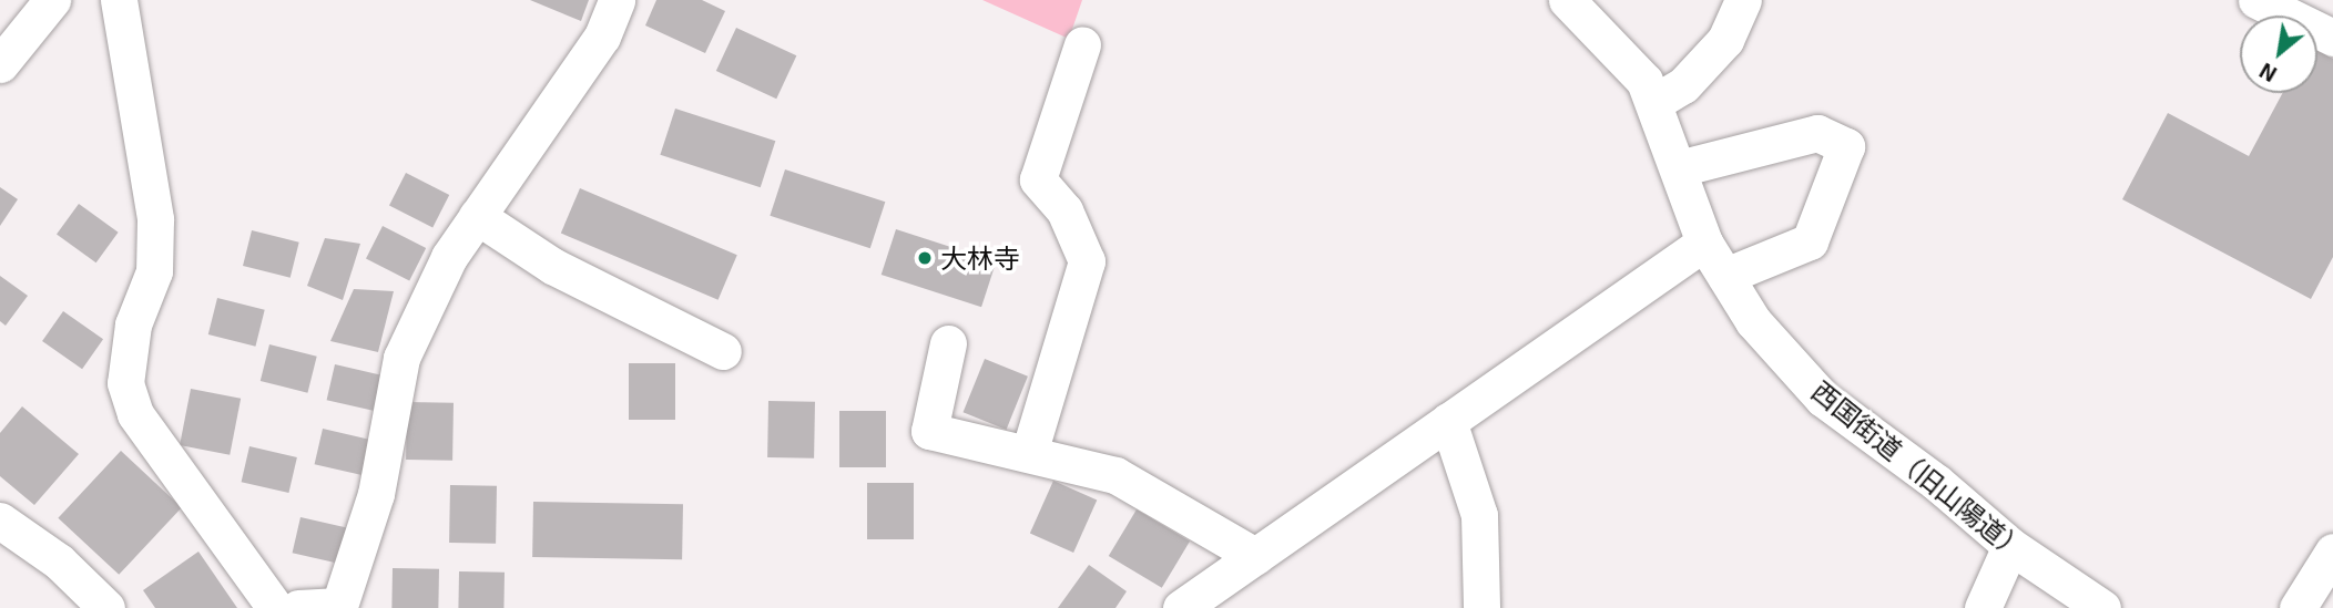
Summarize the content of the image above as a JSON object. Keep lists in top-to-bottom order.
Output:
{
  "streets": {
    "street": ["西国街道（旧山陽道）"]
  },
  "places": ["大林寺"],
  "north": "bottom left"
}
